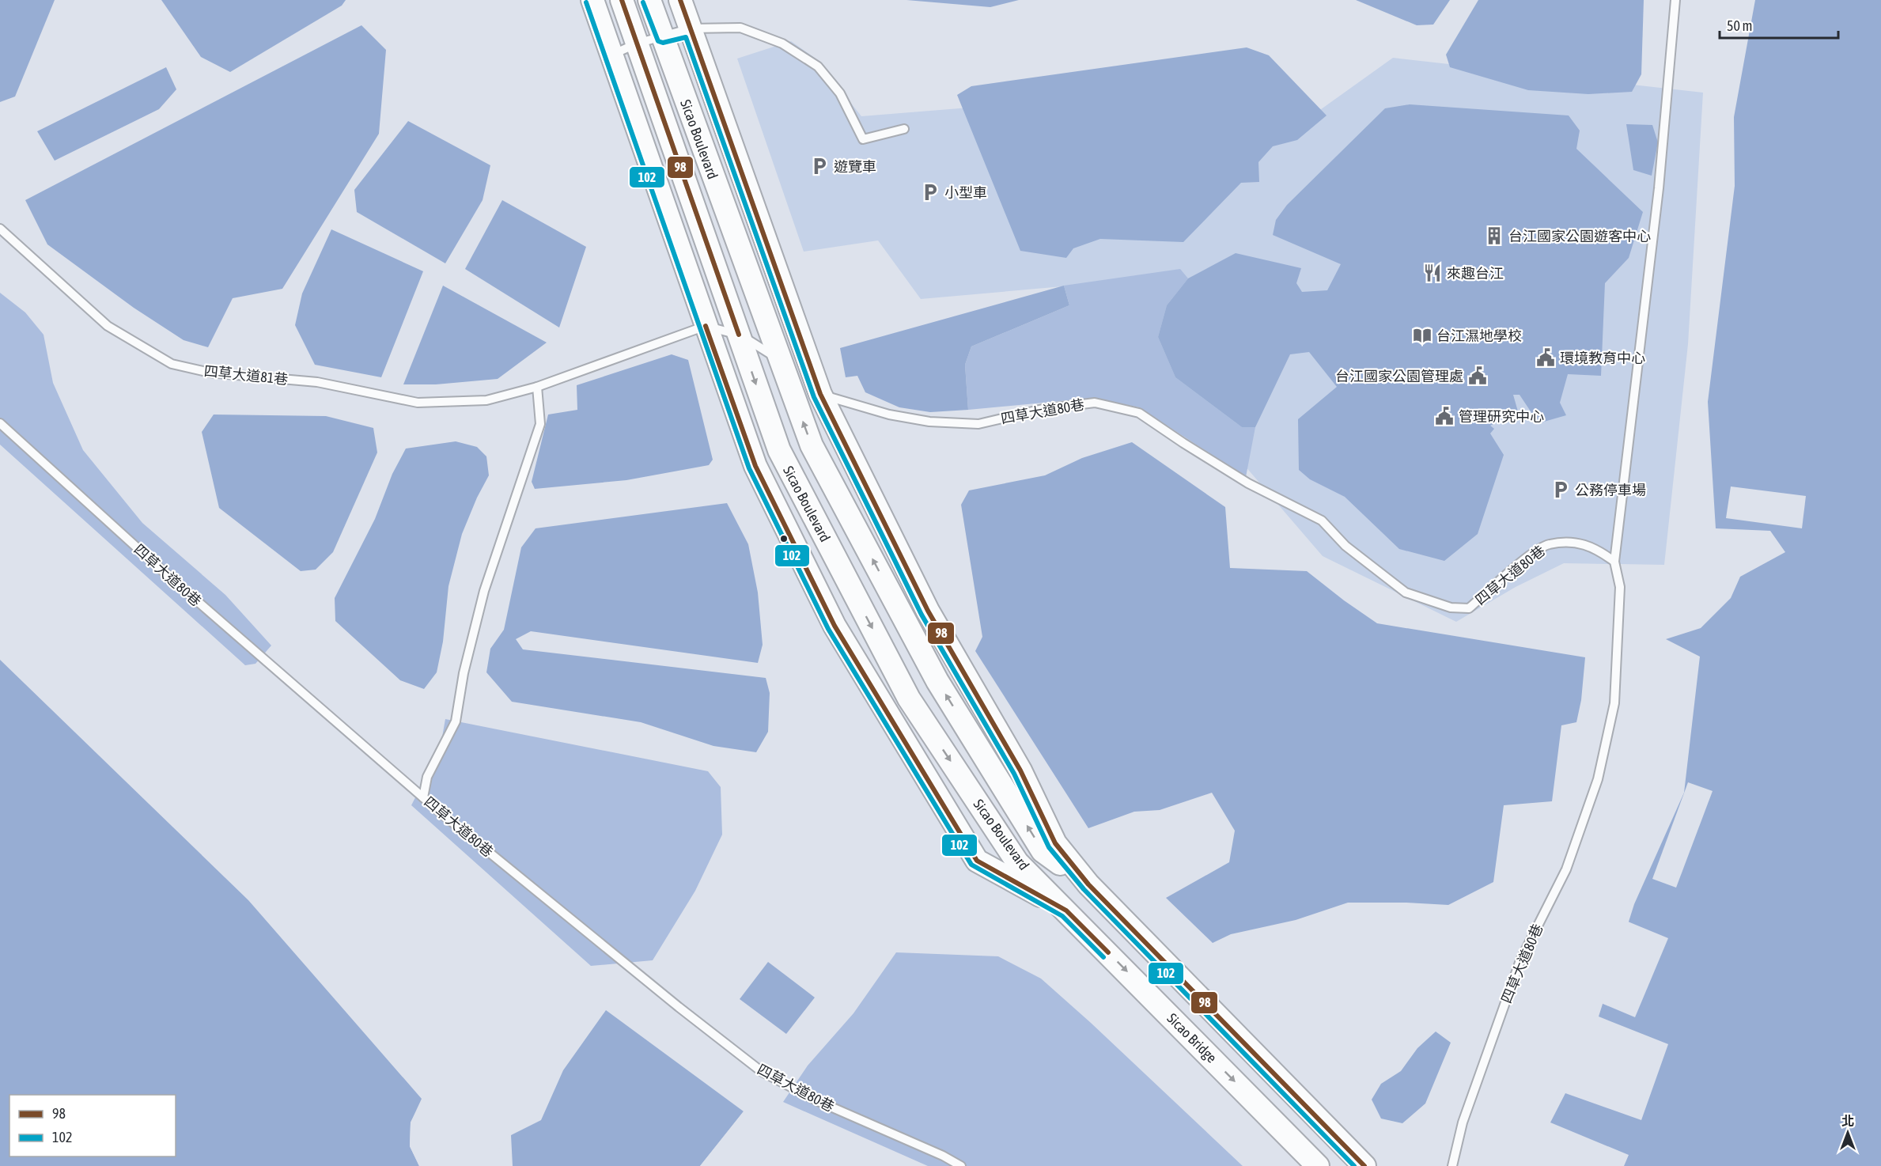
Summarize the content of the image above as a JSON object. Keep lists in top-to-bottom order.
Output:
{
  "streets": {
    "street": ["Sicao Boulevard", "Sicao Bridge"],
    "lane": ["四草大道81巷", "四草大道80巷"]
  },
  "crossings": [
    ["Sicao Boulevard", "四草大道81巷"],
    ["Sicao Boulevard", "四草大道80巷"],
    ["Sicao Boulevard", "Sicao Bridge"],
    ["四草大道81巷", "四草大道80巷"]
  ],
  "places": {
    "parking": ["遊覽車", "小型車", "公務停車場"],
    "building": ["台江國家公園遊客中心"],
    "restaurant": ["來趣台江"],
    "library": ["台江濕地學校"],
    "public building": ["環境教育中心", "台江國家公園管理處", "管理研究中心"]
  },
  "lines": ["transit line 98", "transit line 102"],
  "legend": ["98", "102"],
  "scale_bar": "50 m",
  "north": "top"
}
